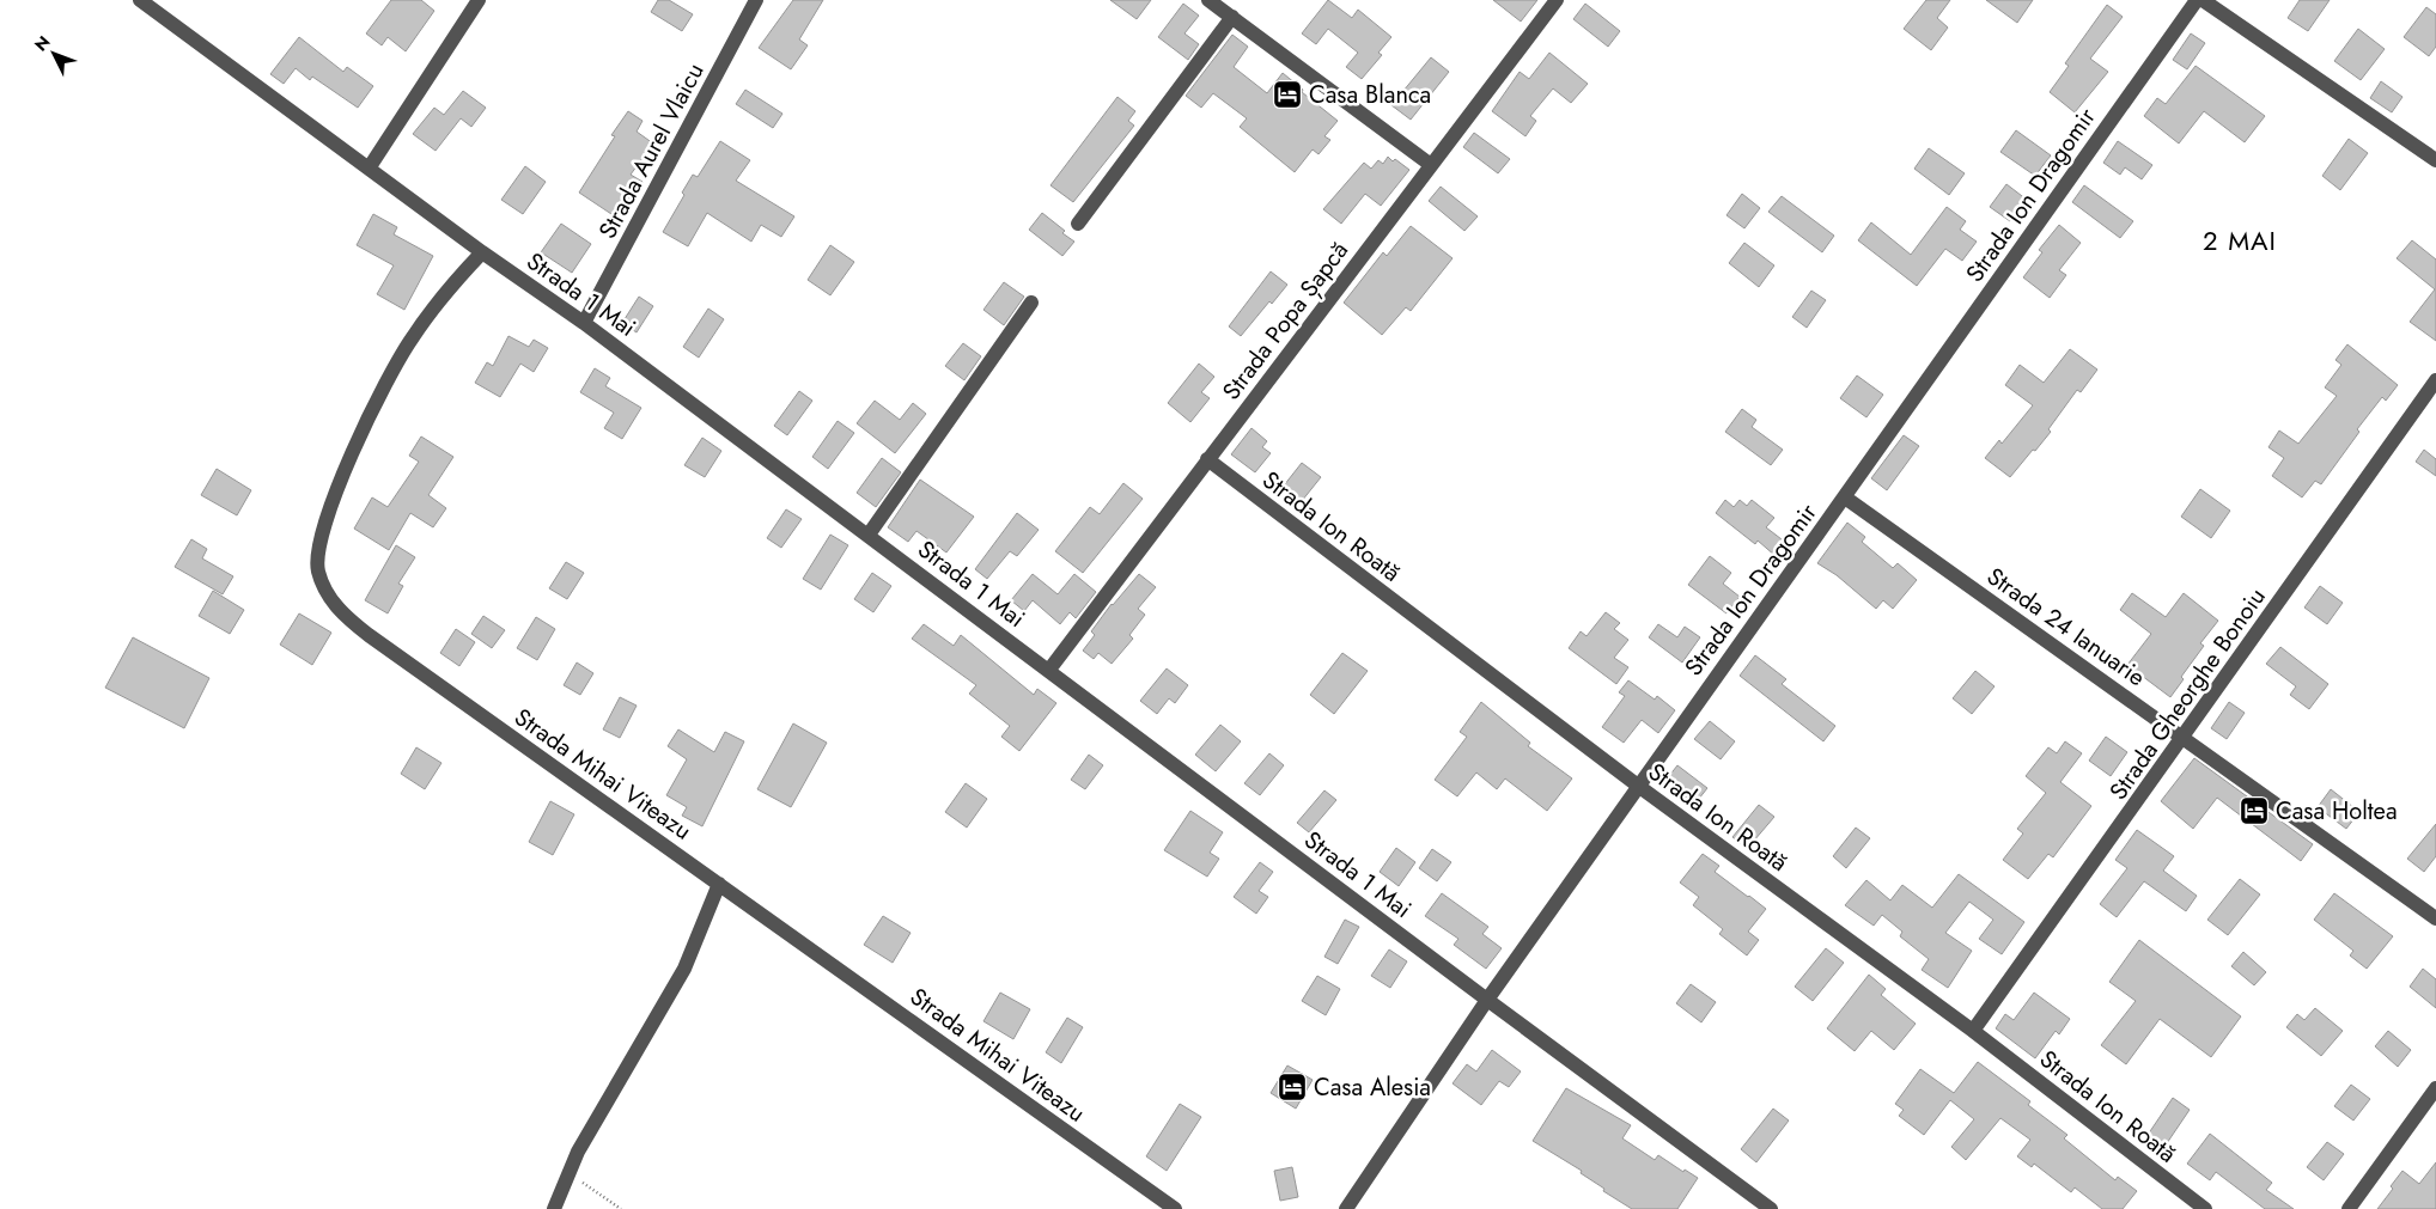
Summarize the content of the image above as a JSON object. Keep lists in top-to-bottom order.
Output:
{
  "streets": {
    "street": [
      "Strada Aurel Vlaicu",
      "Strada Ion Dragomir",
      "Strada 1 Mai",
      "Strada Popa Șapcă",
      "Strada Ion Roată",
      "Strada 24 Ianuarie",
      "Strada Gheorghe Bonoiu",
      "Strada Mihai Viteazu"
    ]
  },
  "crossings": [
    ["Strada Aurel Vlaicu", "Strada 1 Mai"],
    ["Strada Ion Dragomir", "Strada 1 Mai"],
    ["Strada Ion Dragomir", "Strada Ion Roată"],
    ["Strada Ion Dragomir", "Strada 24 Ianuarie"],
    ["Strada 1 Mai", "Strada Popa Șapcă"],
    ["Strada 1 Mai", "Strada Mihai Viteazu"],
    ["Strada Popa Șapcă", "Strada Ion Roată"],
    ["Strada Ion Roată", "Strada Gheorghe Bonoiu"],
    ["Strada 24 Ianuarie", "Strada Gheorghe Bonoiu"]
  ],
  "districts": ["2 MAI"],
  "places": {
    "hotel": ["Casa Blanca", "Casa Holtea", "Casa Alesia"]
  },
  "north": "top left"
}
